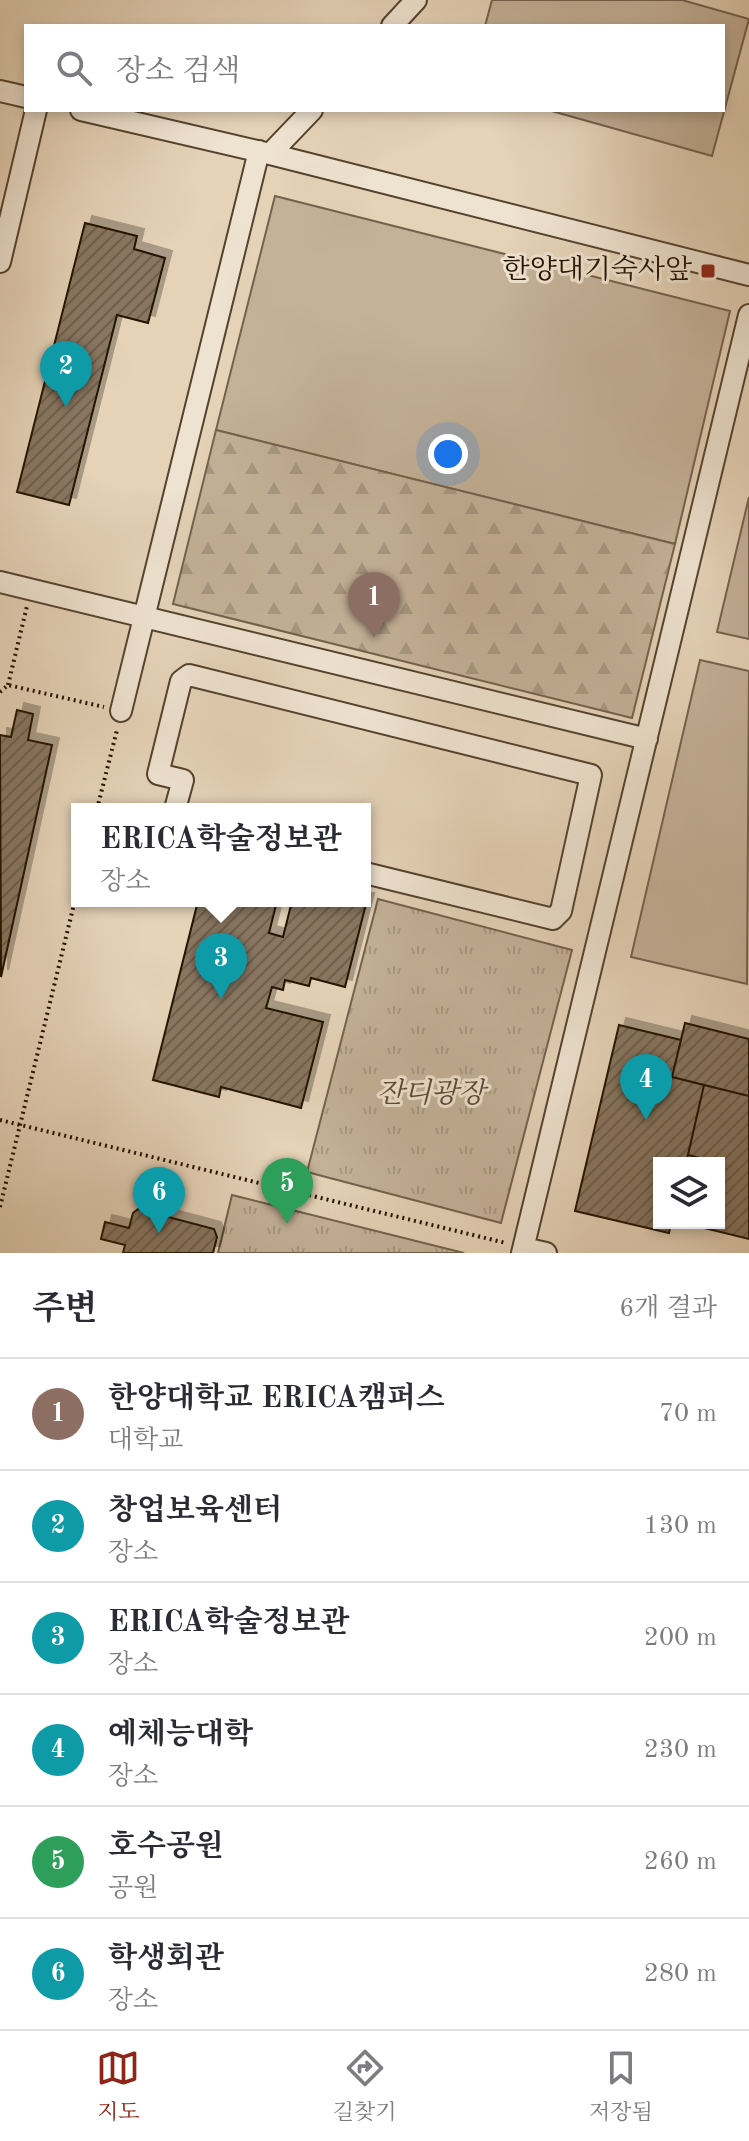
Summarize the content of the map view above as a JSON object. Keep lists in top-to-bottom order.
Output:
{
  "parks": ["잔디광장"],
  "places": {
    "transit": ["한양대기숙사앞"]
  },
  "page": {
    "search": "장소 검색",
    "pins": [
      "2",
      "1",
      "3",
      "4",
      "5",
      "6"
    ],
    "popup": ["ERICA학술정보관", "장소"],
    "heading": ["주변", "6개 결과"],
    "list": [
      {
        "mark": "1",
        "name": "한양대학교 ERICA캠퍼스",
        "note": "대학교",
        "value": "70 m"
      },
      {
        "mark": "2",
        "name": "창업보육센터",
        "note": "장소",
        "value": "130 m"
      },
      {
        "mark": "3",
        "name": "ERICA학술정보관",
        "note": "장소",
        "value": "200 m"
      },
      {
        "mark": "4",
        "name": "예체능대학",
        "note": "장소",
        "value": "230 m"
      },
      {
        "mark": "5",
        "name": "호수공원",
        "note": "공원",
        "value": "260 m"
      },
      {
        "mark": "6",
        "name": "학생회관",
        "note": "장소",
        "value": "280 m"
      }
    ],
    "nav": ["지도", "길찾기", "저장됨"]
  }
}
